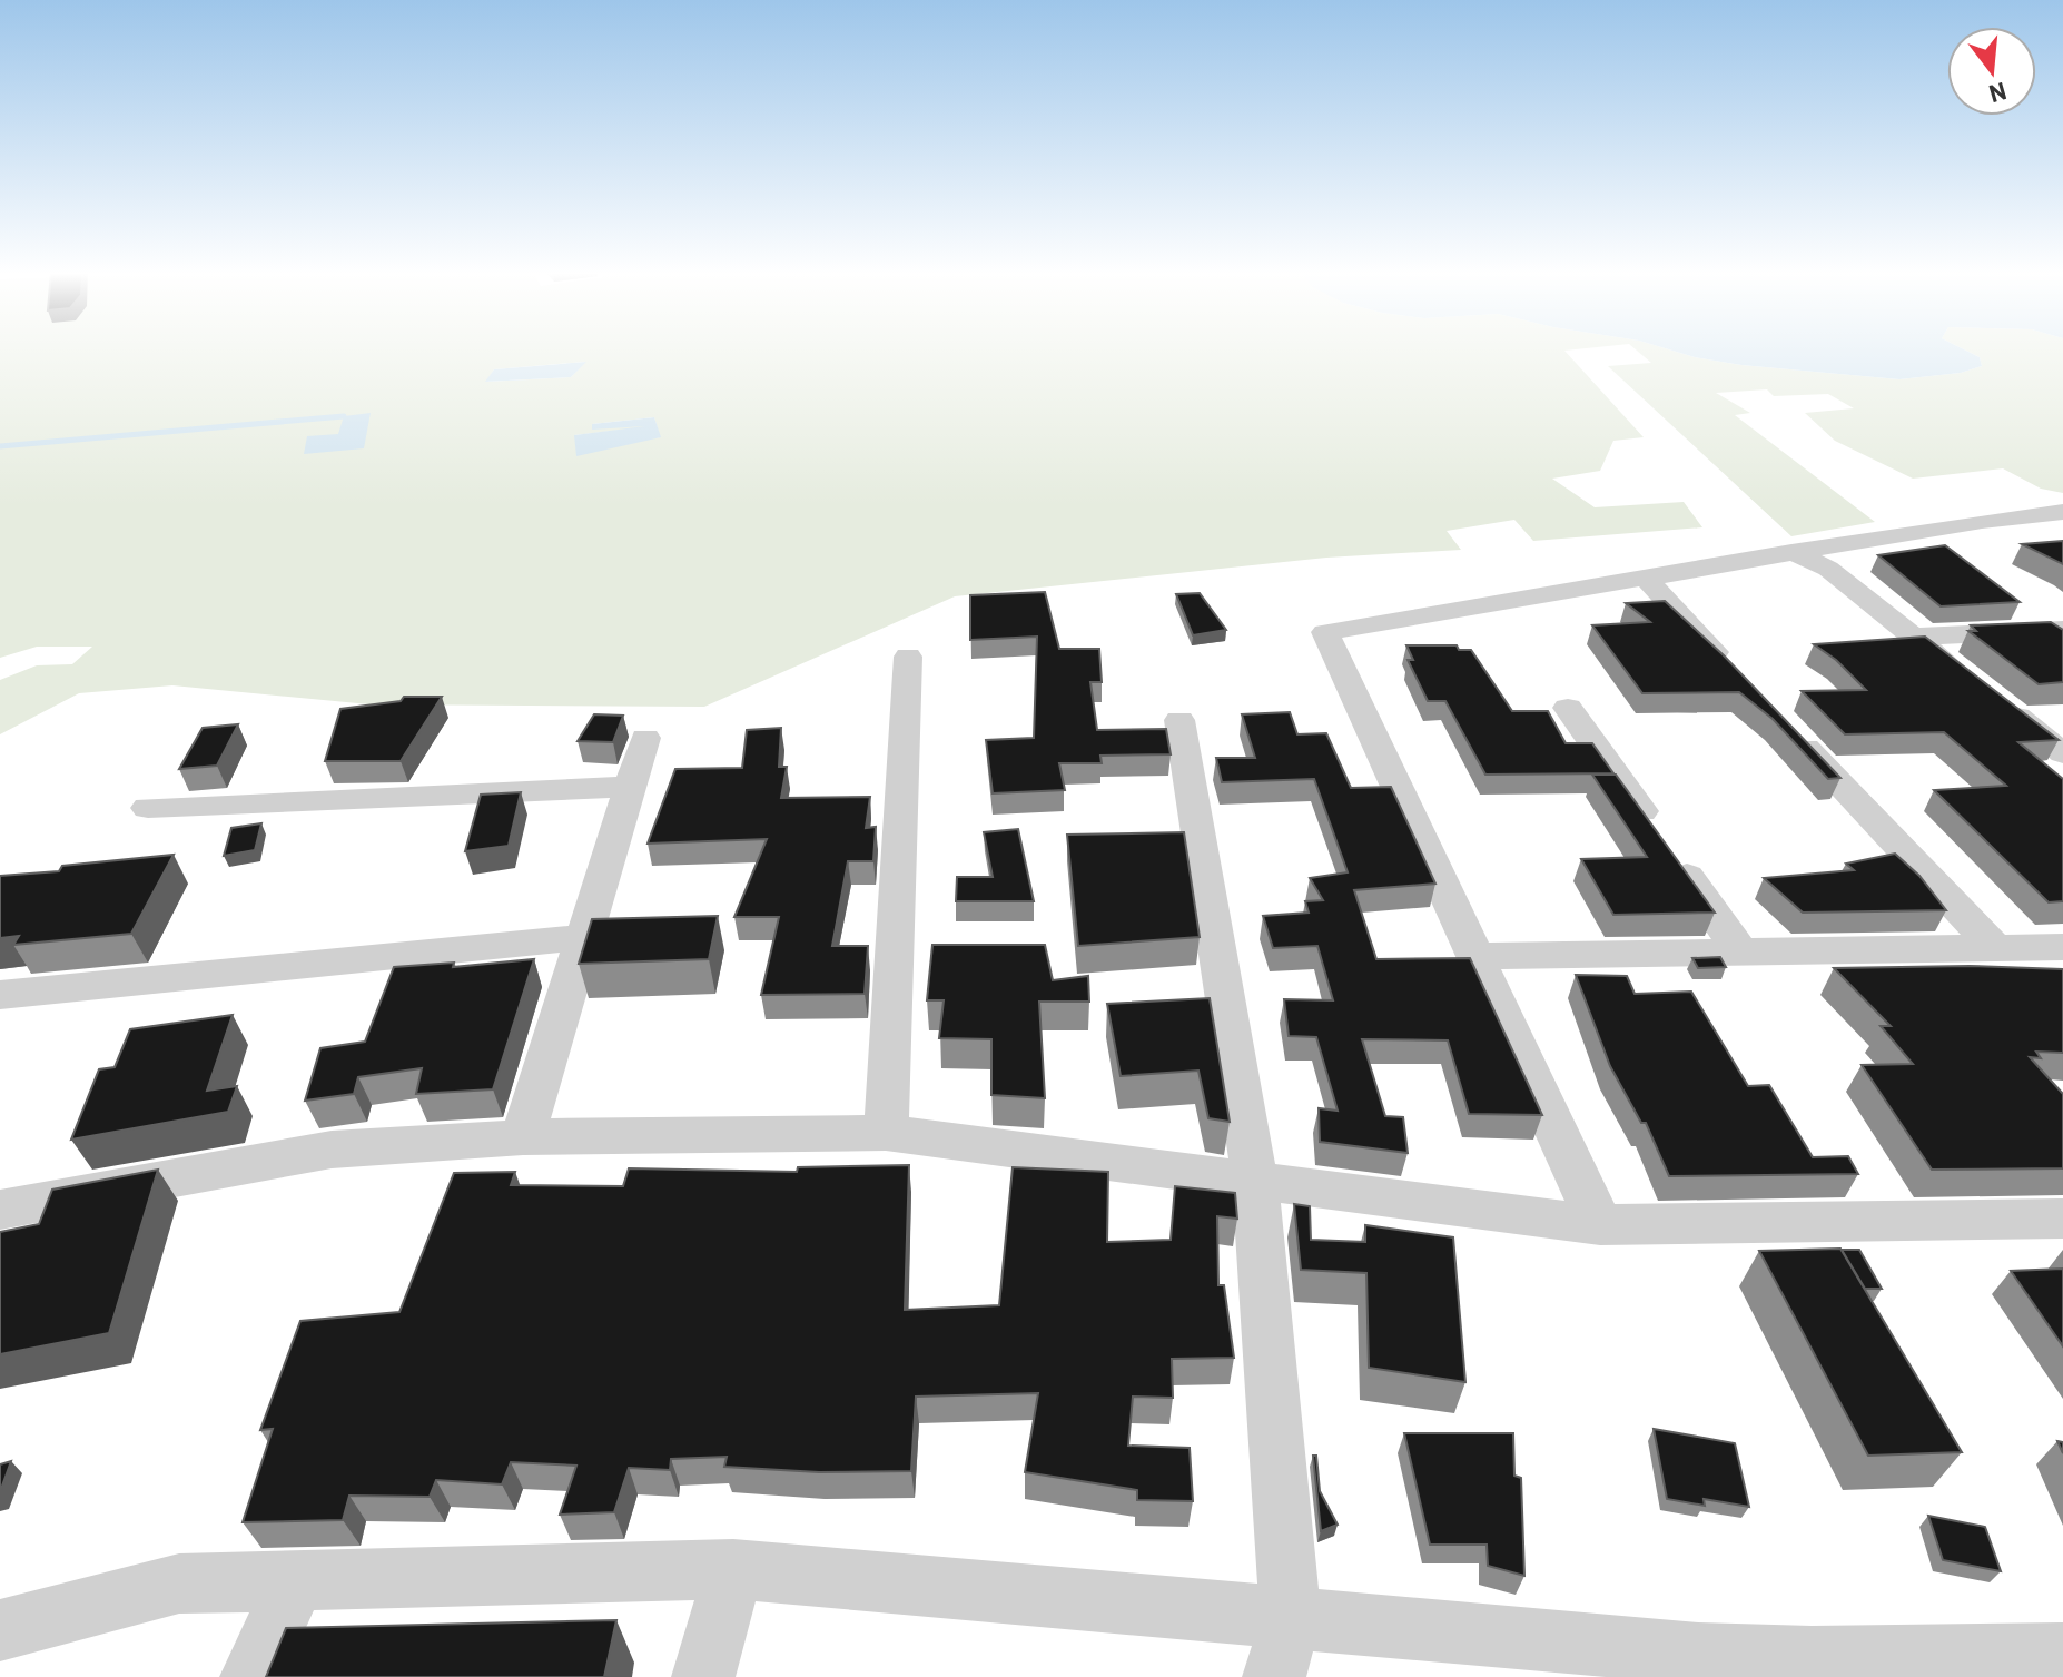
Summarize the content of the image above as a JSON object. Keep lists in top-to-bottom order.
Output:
{
  "north": "bottom"
}
